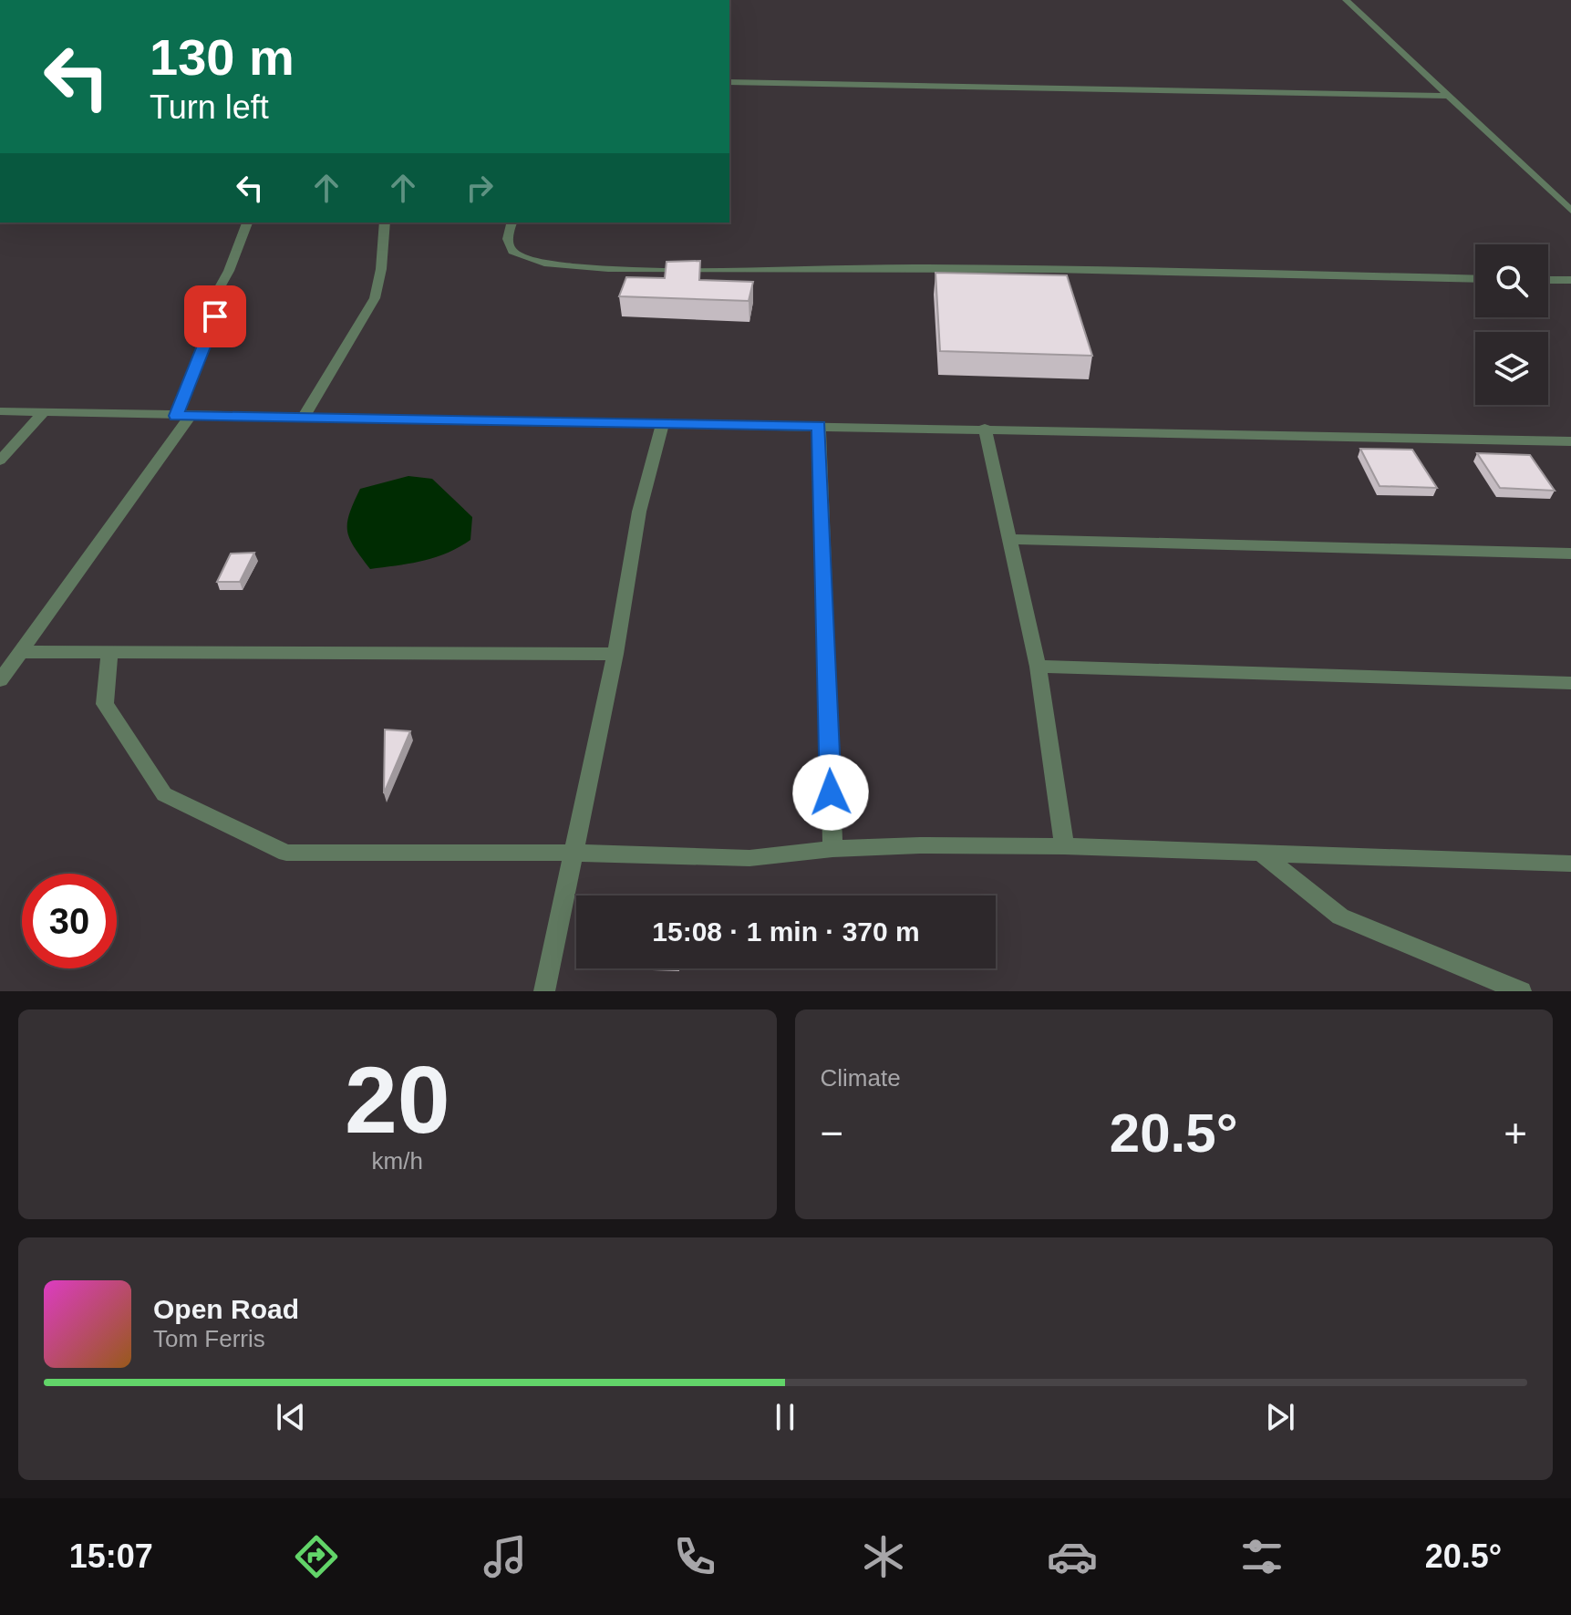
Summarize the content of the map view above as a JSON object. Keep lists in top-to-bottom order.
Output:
{
  "page": {
    "turn": ["130 m", "Turn left"],
    "limit": "30",
    "trip": "15:08 · 1 min · 370 m",
    "tile": [
      ["20", "km/h"],
      "Climate"
    ],
    "heat": ["−", "20.5°", "+"],
    "song": ["Open Road", "Tom Ferris"],
    "tabs": ["15:07", "20.5°"]
  }
}
